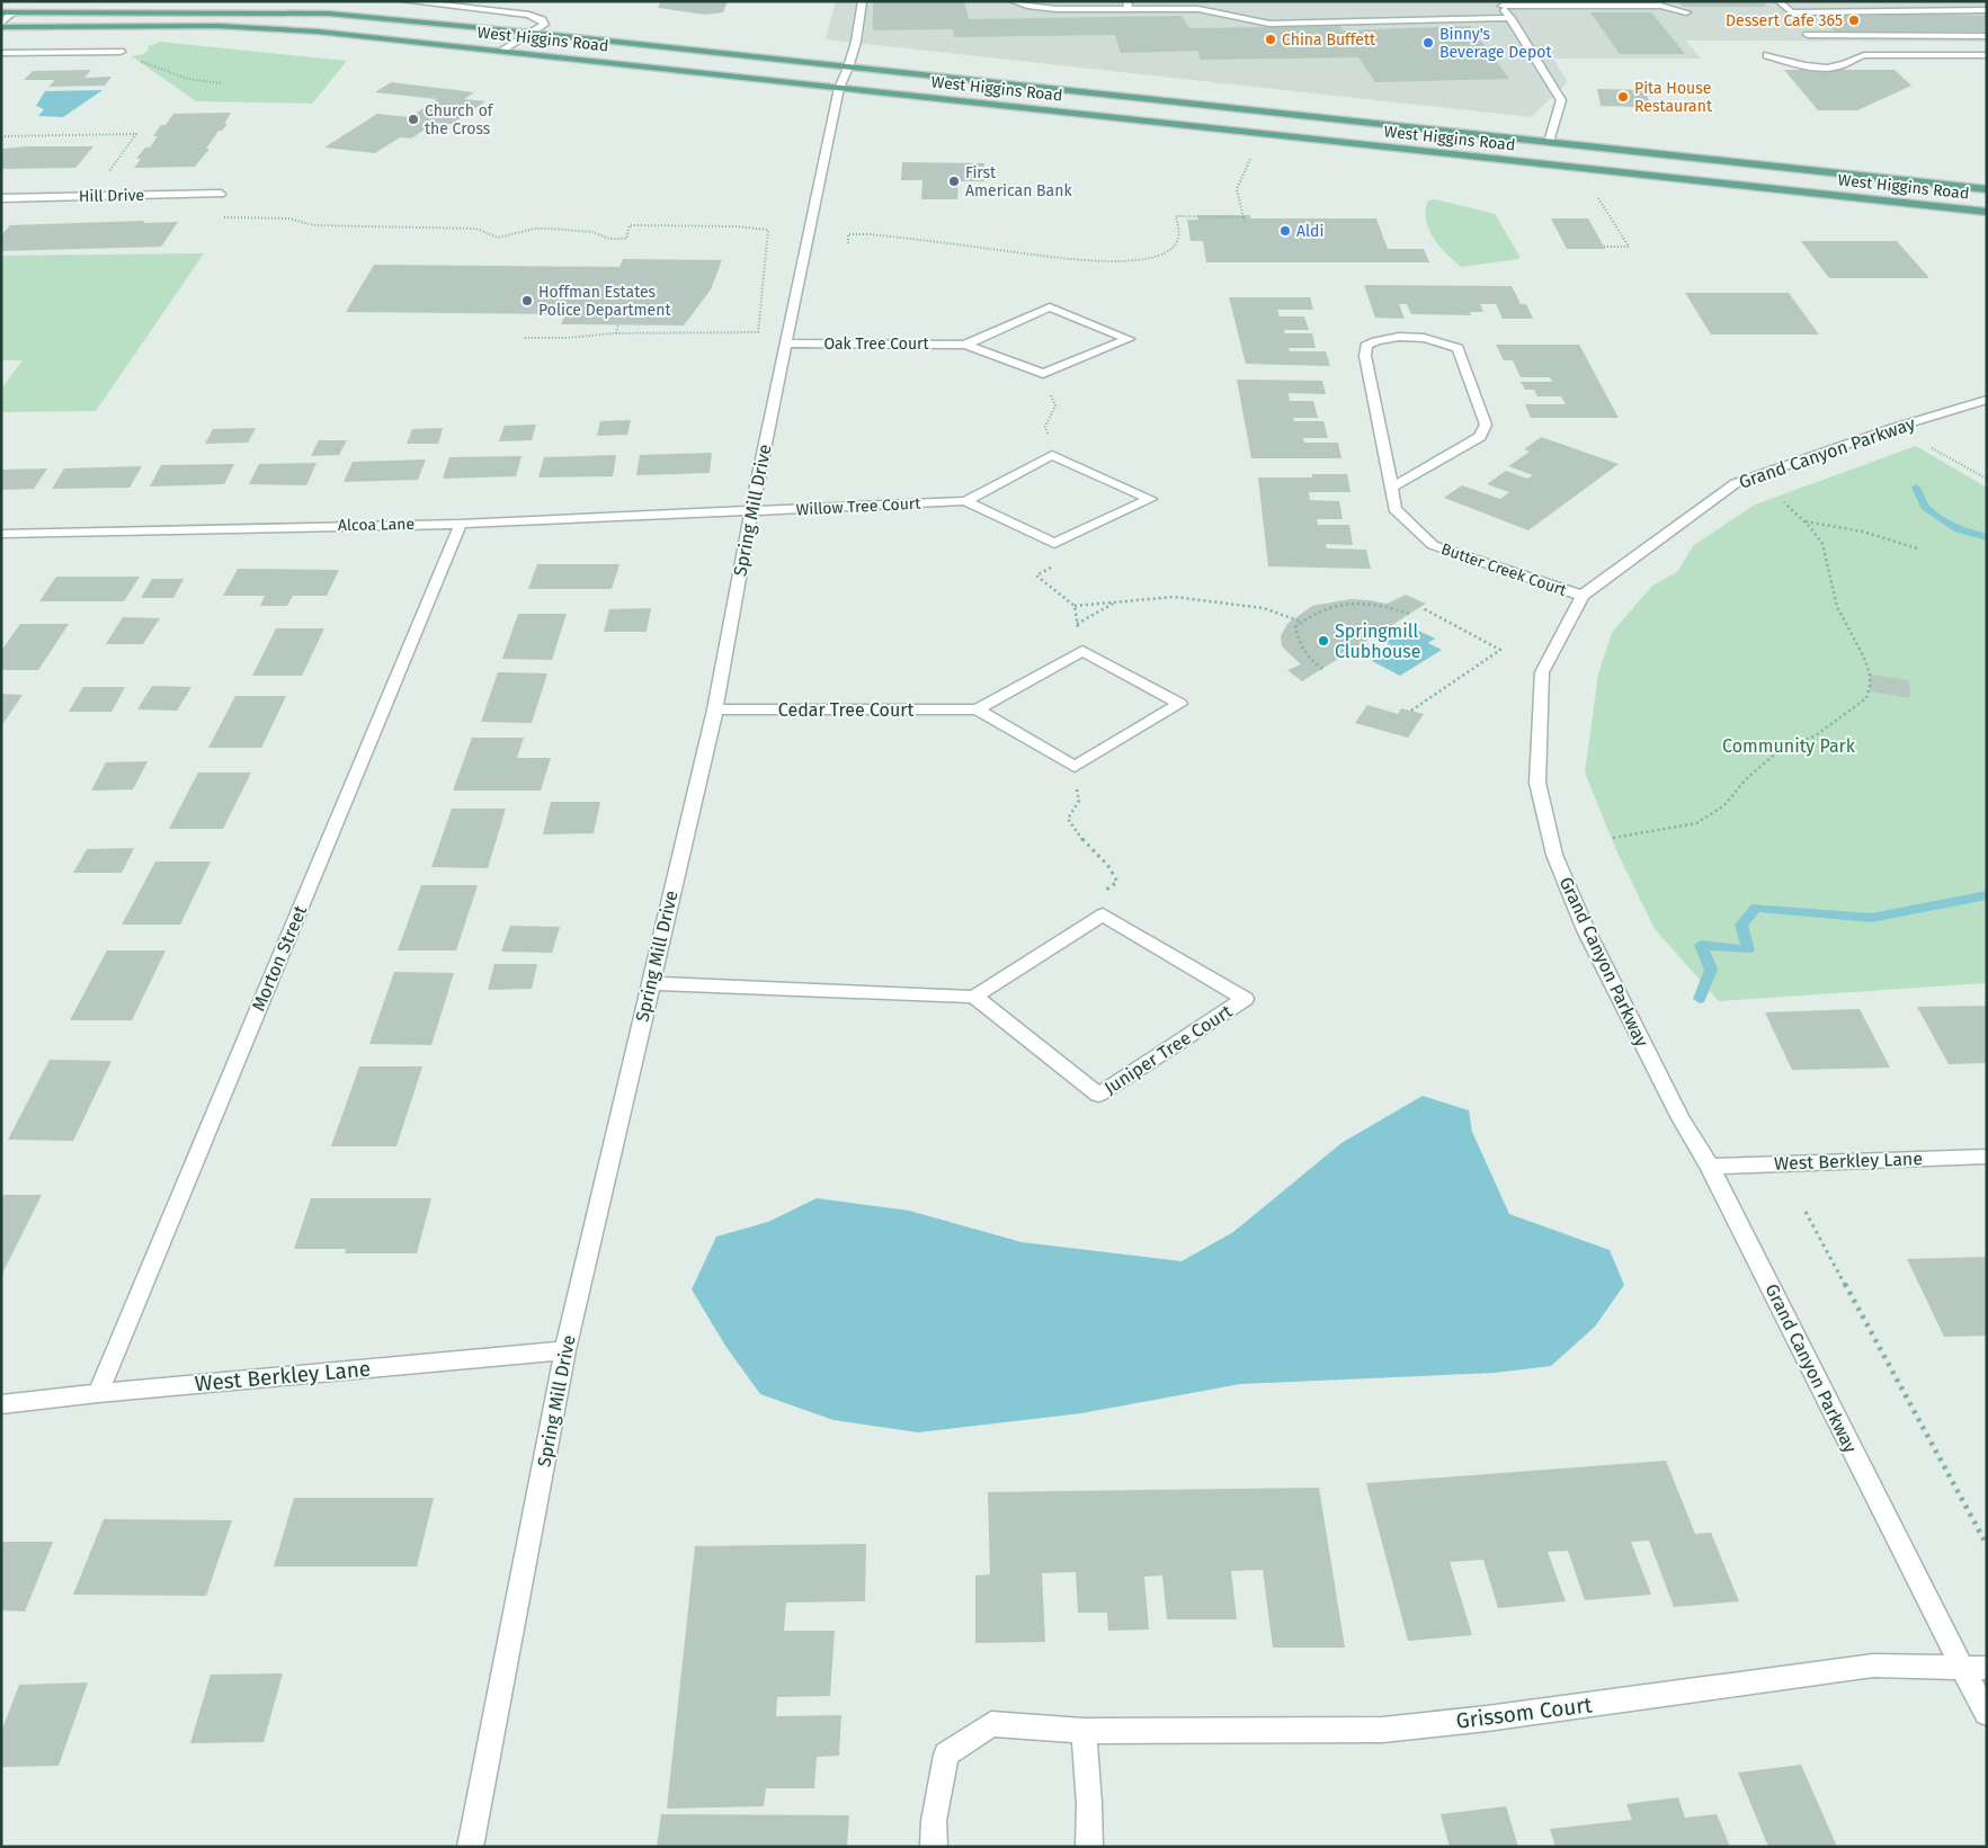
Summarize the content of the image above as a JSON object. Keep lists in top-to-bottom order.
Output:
{
  "streets": {
    "main road": ["West Higgins Road"],
    "street": [
      "Hill Drive",
      "Oak Tree Court",
      "Grand Canyon Parkway",
      "Willow Tree Court",
      "Spring Mill Drive",
      "Alcoa Lane",
      "Butter Creek Court",
      "Cedar Tree Court",
      "Morton Street",
      "Juniper Tree Court",
      "West Berkley Lane",
      "Grissom Court"
    ]
  },
  "crossings": [
    ["West Higgins Road", "Spring Mill Drive"],
    ["Oak Tree Court", "Spring Mill Drive"],
    ["Grand Canyon Parkway", "Butter Creek Court"],
    ["Grand Canyon Parkway", "West Berkley Lane"],
    ["Grand Canyon Parkway", "Grissom Court"],
    ["Willow Tree Court", "Spring Mill Drive"],
    ["Willow Tree Court", "Alcoa Lane"],
    ["Spring Mill Drive", "Alcoa Lane"],
    ["Spring Mill Drive", "Cedar Tree Court"],
    ["Spring Mill Drive", "West Berkley Lane"],
    ["Alcoa Lane", "Morton Street"],
    ["Morton Street", "West Berkley Lane"]
  ],
  "parks": ["Community Park"],
  "places": [
    "Dessert Cafe 365",
    "China Buffett",
    "Binny's Beverage Depot",
    "Pita House Restaurant",
    "Church of the Cross",
    "First American Bank",
    "Aldi",
    "Hoffman Estates Police Department",
    "Springmill Clubhouse"
  ]
}
